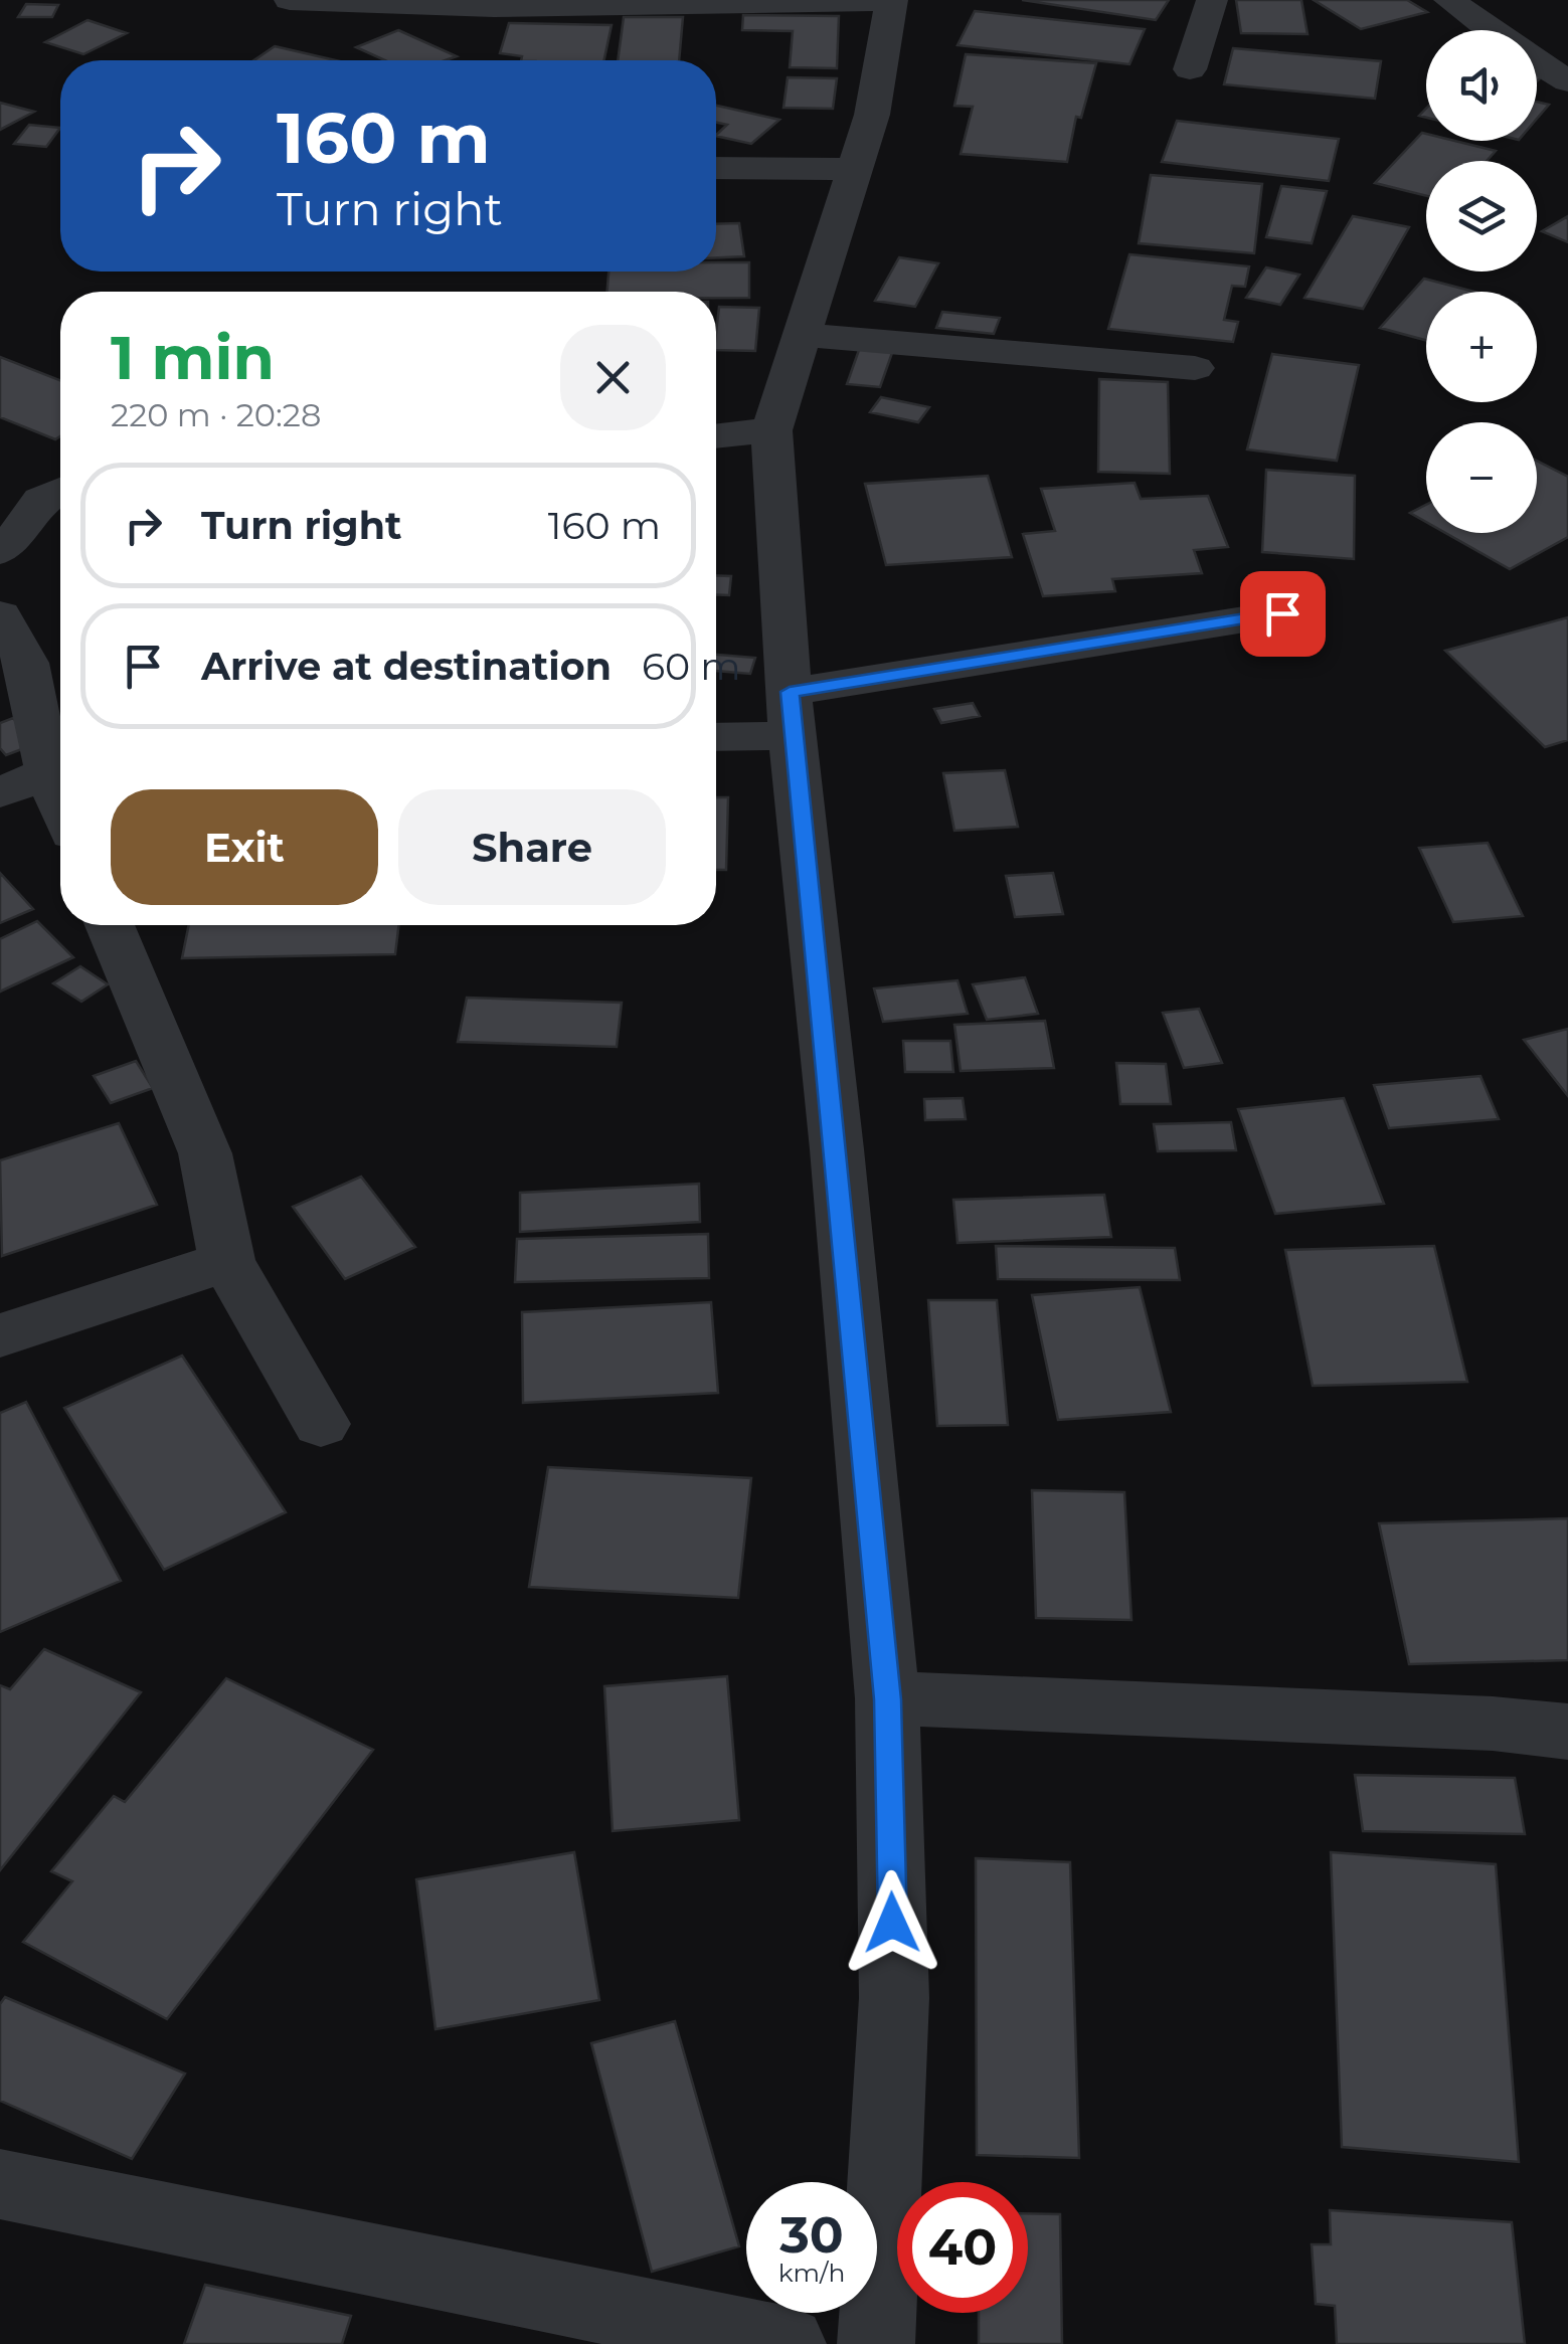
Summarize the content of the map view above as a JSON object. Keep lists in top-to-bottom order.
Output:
{
  "page": {
    "map_buttons": ["+", "−"],
    "turn": ["160 m", "Turn right"],
    "heading": ["1 min", "220 m · 20:28"],
    "list": [
      {
        "name": "Turn right",
        "value": "160 m"
      },
      {
        "name": "Arrive at destination",
        "value": "60 m"
      }
    ],
    "buttons": ["Exit", "Share"],
    "speed": "30 km/h",
    "limit": "40"
  }
}
